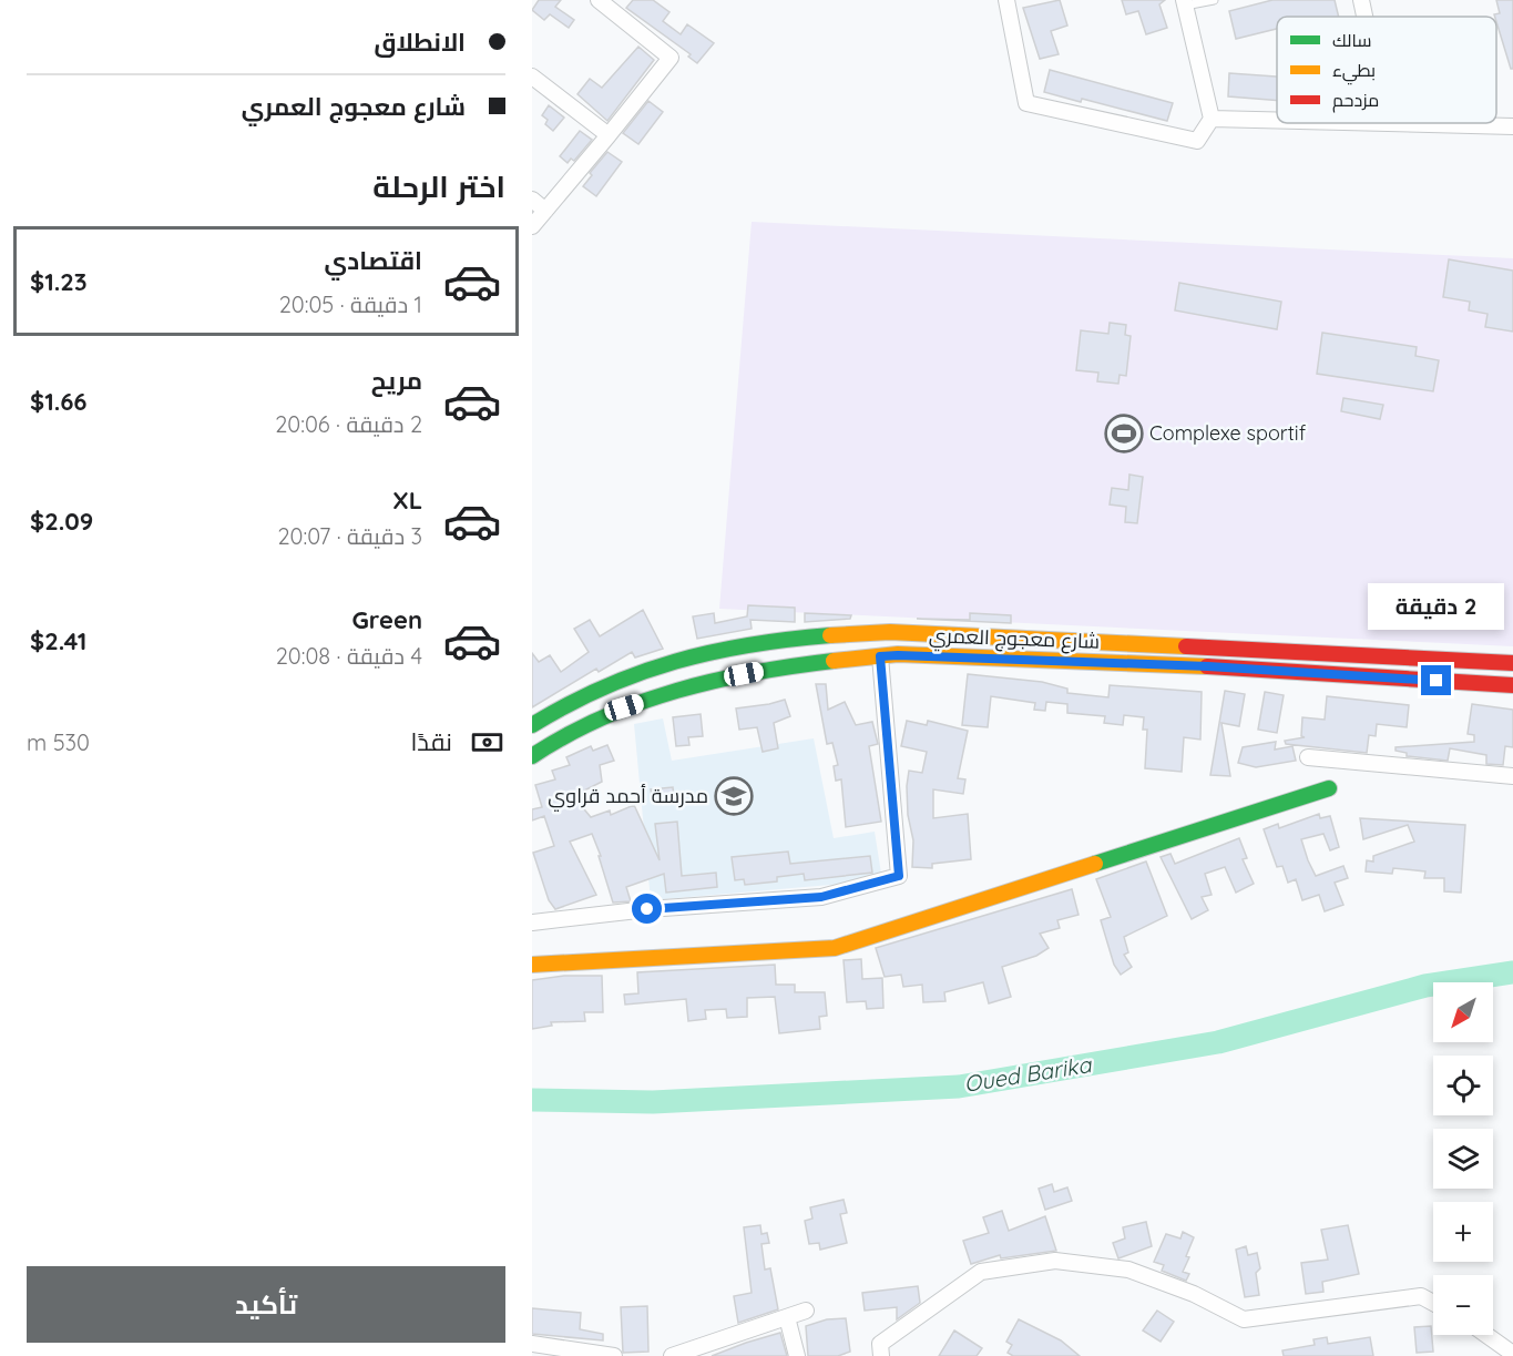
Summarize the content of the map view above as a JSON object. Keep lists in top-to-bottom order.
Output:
{
  "streets": {
    "main road": ["شارع معجوج العمري"]
  },
  "water": ["Oued Barika"],
  "places": {
    "sports": ["Complexe sportif"],
    "school or university": ["مدرسة أحمد قراوي"]
  },
  "legend": ["سالك", "بطيء", "مزدحم"],
  "north": "bottom left",
  "page": {
    "banner": ["الانطلاق", "شارع معجوج العمري"],
    "heading": "اختر الرحلة",
    "list": [
      {
        "name": "اقتصادي",
        "note": "1 دقيقة · 20:05",
        "value": "$1.23"
      },
      {
        "name": "مريح",
        "note": "2 دقيقة · 20:06",
        "value": "$1.66"
      },
      {
        "name": "XL",
        "note": "3 دقيقة · 20:07",
        "value": "$2.09"
      },
      {
        "name": "Green",
        "note": "4 دقيقة · 20:08",
        "value": "$2.41"
      }
    ],
    "bubble": "2 دقيقة",
    "pay": ["نقدًا", "530 m"],
    "map_buttons": ["+", "−"],
    "buttons": "تأكيد"
  }
}
